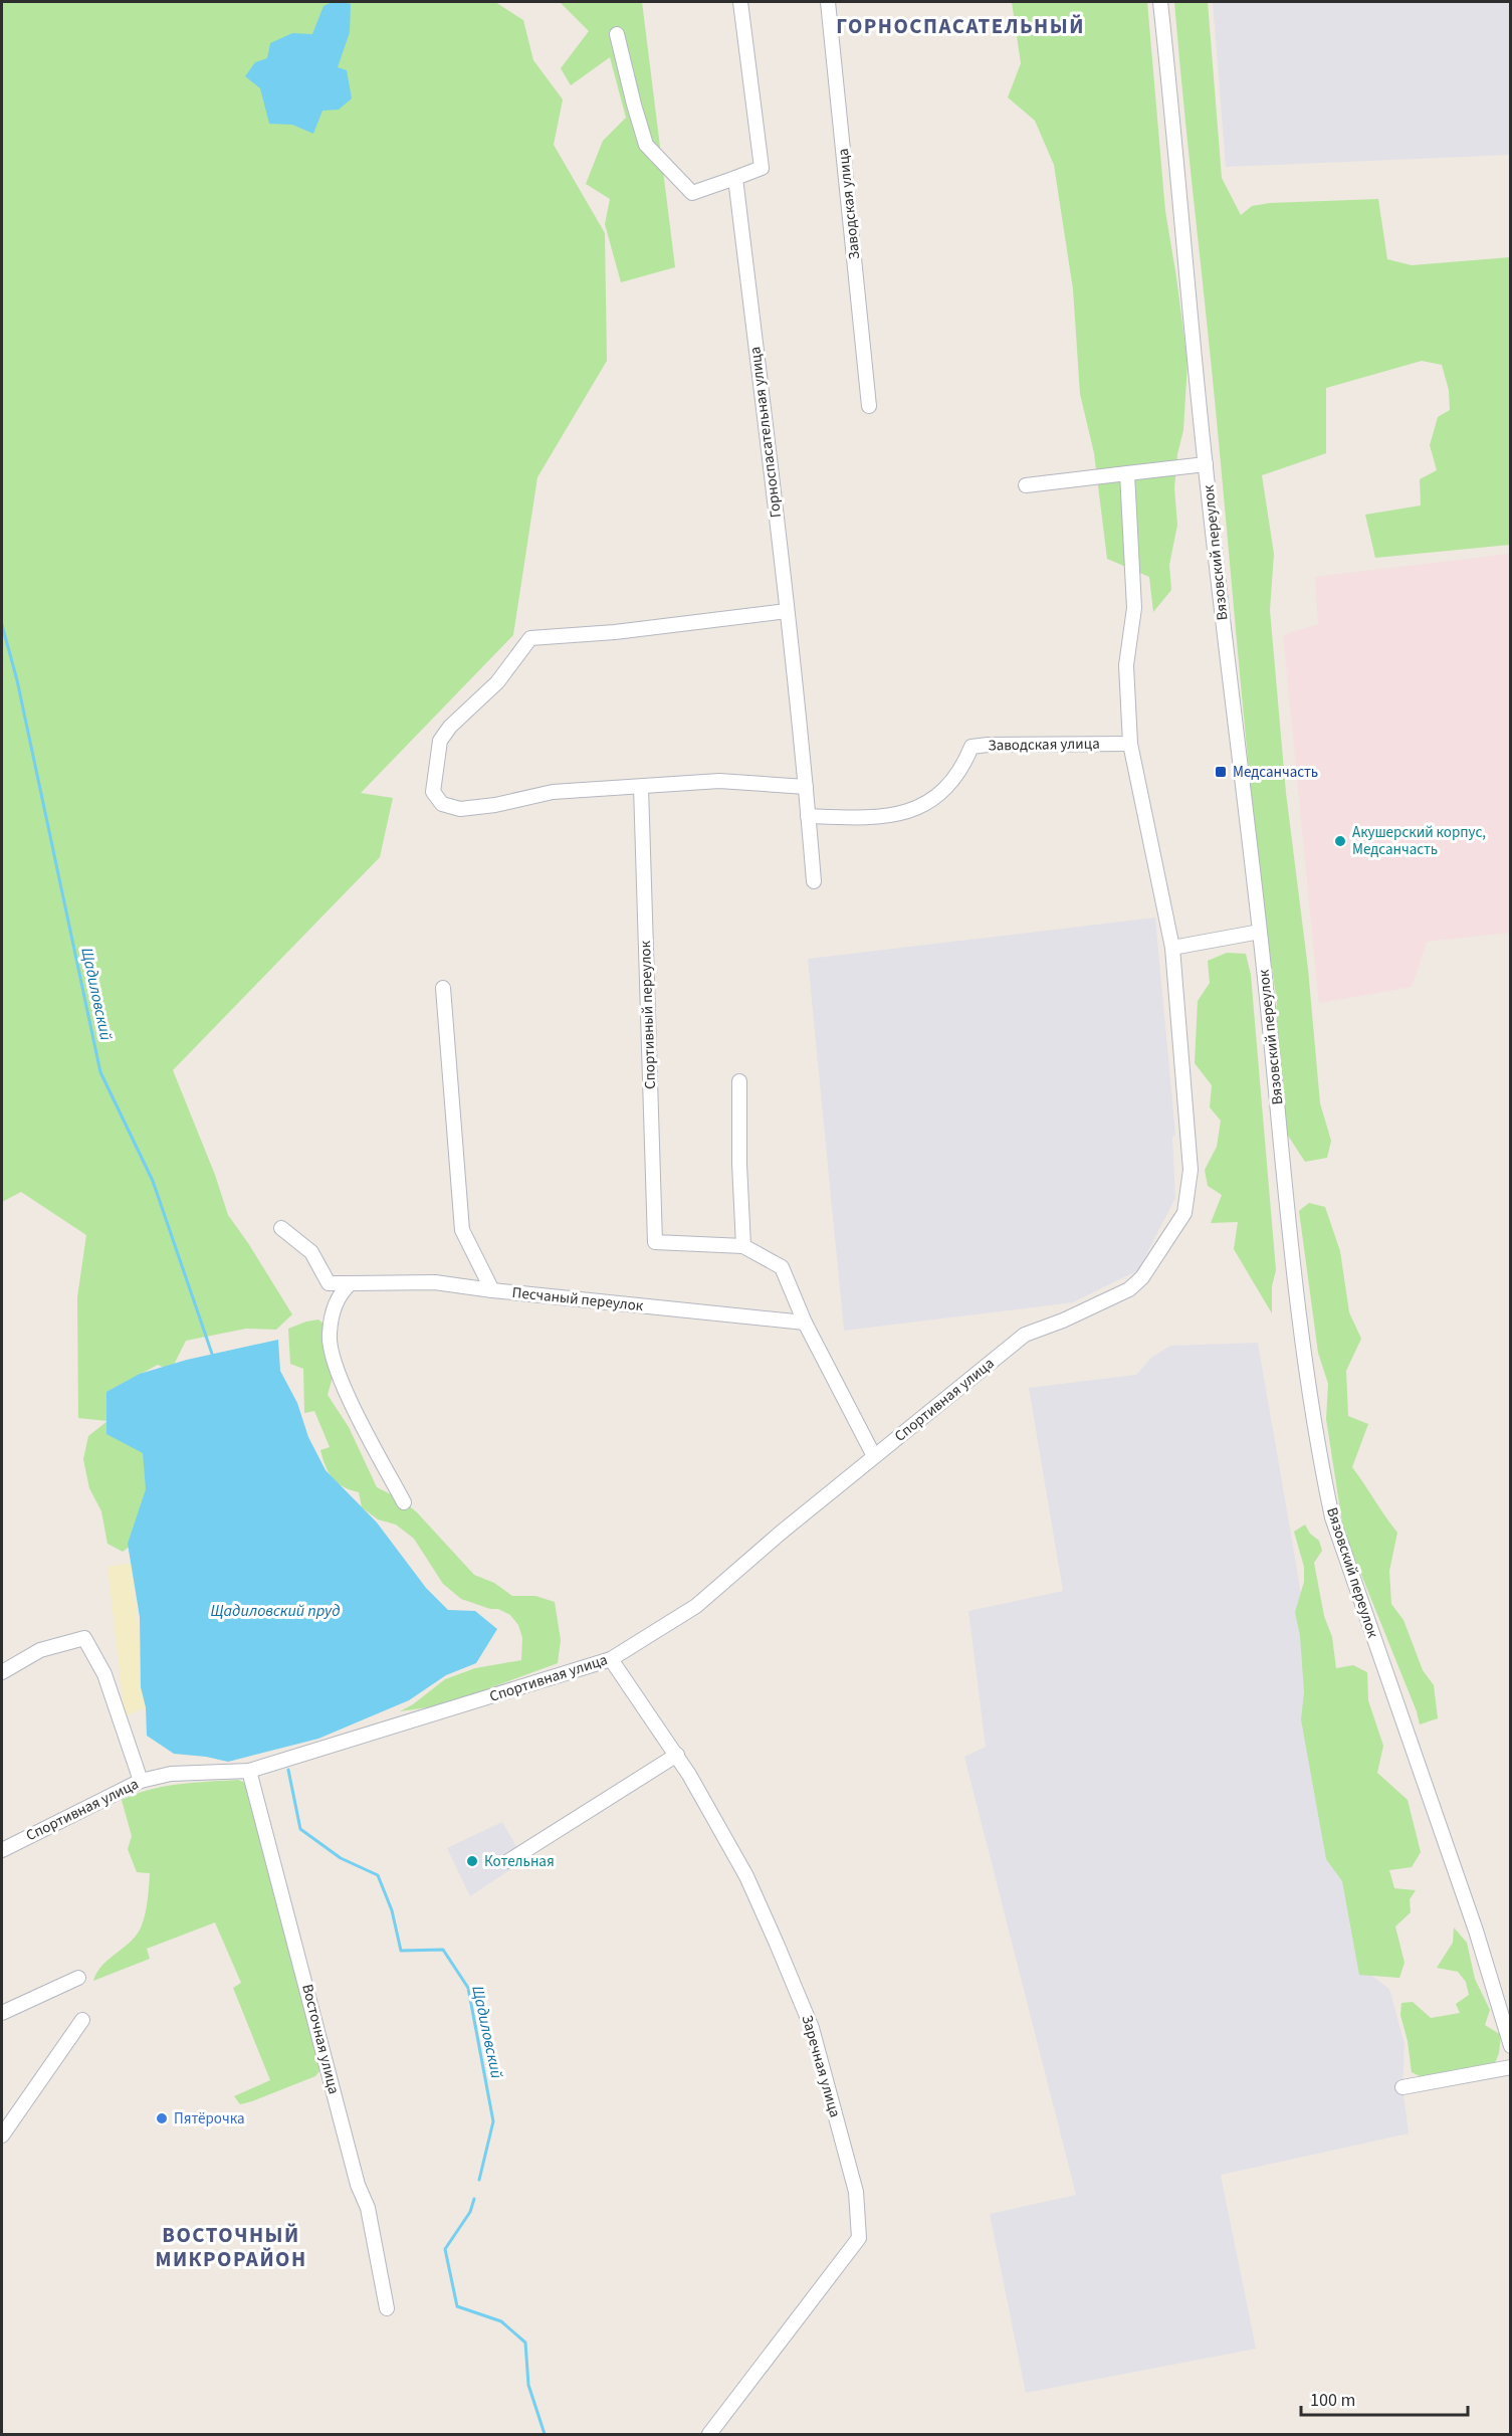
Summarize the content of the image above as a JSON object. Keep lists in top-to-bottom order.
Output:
{
  "streets": {
    "street": [
      "Заводская улица",
      "Горноспасательная улица",
      "Вязовский переулок",
      "Спортивный переулок",
      "Песчаный переулок",
      "Спортивная улица",
      "Восточная улица",
      "Заречная улица"
    ]
  },
  "crossings": [
    ["Заводская улица", "Горноспасательная улица"],
    ["Спортивная улица", "Восточная улица"],
    ["Спортивная улица", "Заречная улица"]
  ],
  "districts": ["ГОРНОСПАСАТЕЛЬНЫЙ", "ВОСТОЧНЫЙ МИКРОРАЙОН"],
  "water": ["Щадиловский", "Щадиловский пруд"],
  "places": {
    "transit": ["Медсанчасть"],
    "other": ["Акушерский корпус, Медсанчасть", "Котельная", "Пятёрочка"]
  },
  "scale_bar": "100 m"
}
